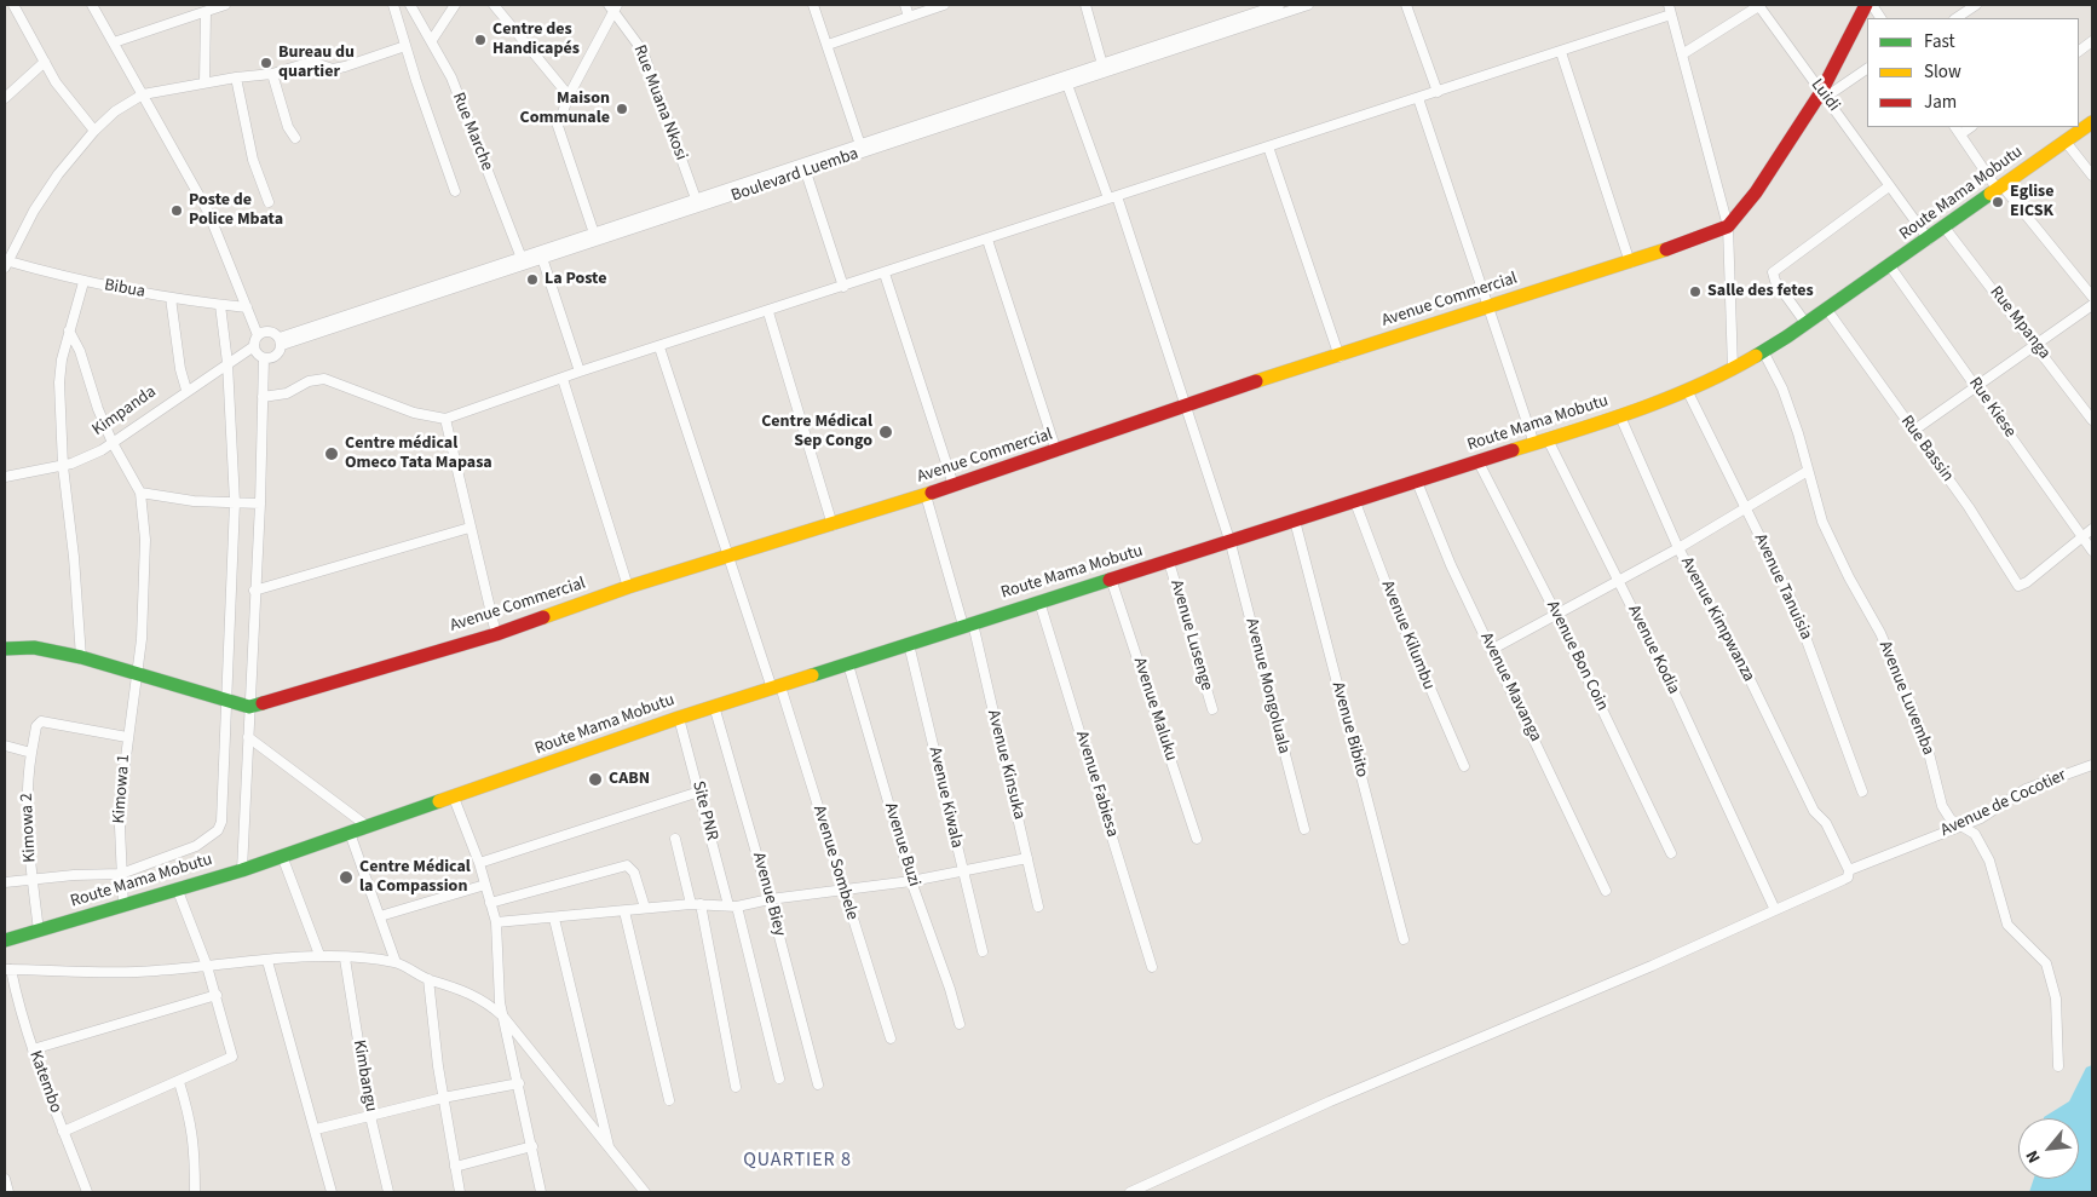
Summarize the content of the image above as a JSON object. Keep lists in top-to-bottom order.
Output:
{
  "streets": {
    "street": [
      "Luidi",
      "Rue Muana Nkosi",
      "Rue Marche",
      "Boulevard Luemba",
      "Route Mama Mobutu",
      "Bibua",
      "Avenue Commercial",
      "Rue Mpanga",
      "Rue Kiese",
      "Kimpanda",
      "Rue Bassin",
      "Avenue Tanuisia",
      "Avenue Kimpwanza",
      "Avenue Lusenge",
      "Avenue Kilumbu",
      "Avenue Kodia",
      "Avenue Bon Coin",
      "Avenue Mongoluala",
      "Avenue Mavanga",
      "Avenue Luvemba",
      "Avenue Maluku",
      "Avenue Bibito",
      "Avenue Kinsuka",
      "Avenue Fabiesa",
      "Kimowa 1",
      "Avenue Kiwala",
      "Avenue de Cocotier",
      "Site PNR",
      "Kimowa 2",
      "Avenue Buzi",
      "Avenue Sombele",
      "Avenue Biey",
      "Kimbangu",
      "Katembo"
    ]
  },
  "crossings": [
    ["Luidi", "Route Mama Mobutu"],
    ["Rue Muana Nkosi", "Boulevard Luemba"],
    ["Rue Marche", "Boulevard Luemba"],
    ["Boulevard Luemba", "Kimpanda"],
    ["Boulevard Luemba", "Avenue Mongoluala"],
    ["Route Mama Mobutu", "Rue Mpanga"],
    ["Route Mama Mobutu", "Rue Kiese"],
    ["Route Mama Mobutu", "Rue Bassin"],
    ["Route Mama Mobutu", "Avenue Tanuisia"],
    ["Route Mama Mobutu", "Avenue Kimpwanza"],
    ["Route Mama Mobutu", "Avenue Lusenge"],
    ["Route Mama Mobutu", "Avenue Kilumbu"],
    ["Route Mama Mobutu", "Avenue Kodia"],
    ["Route Mama Mobutu", "Avenue Bon Coin"],
    ["Route Mama Mobutu", "Avenue Mongoluala"],
    ["Route Mama Mobutu", "Avenue Mavanga"],
    ["Route Mama Mobutu", "Avenue Luvemba"],
    ["Route Mama Mobutu", "Avenue Maluku"],
    ["Route Mama Mobutu", "Avenue Bibito"],
    ["Route Mama Mobutu", "Avenue Kinsuka"],
    ["Route Mama Mobutu", "Avenue Fabiesa"],
    ["Route Mama Mobutu", "Kimowa 1"],
    ["Route Mama Mobutu", "Avenue Kiwala"],
    ["Route Mama Mobutu", "Site PNR"],
    ["Route Mama Mobutu", "Kimowa 2"],
    ["Route Mama Mobutu", "Avenue Buzi"],
    ["Route Mama Mobutu", "Avenue Sombele"],
    ["Route Mama Mobutu", "Avenue Biey"],
    ["Avenue Commercial", "Avenue Kodia"],
    ["Avenue Commercial", "Avenue Mongoluala"],
    ["Avenue Commercial", "Avenue Kinsuka"],
    ["Avenue Commercial", "Avenue Sombele"],
    ["Rue Kiese", "Rue Bassin"],
    ["Avenue Kimpwanza", "Avenue de Cocotier"],
    ["Avenue Kodia", "Avenue de Cocotier"],
    ["Avenue Luvemba", "Avenue de Cocotier"],
    ["Kimowa 1", "Kimowa 2"]
  ],
  "districts": ["QUARTIER 8"],
  "places": [
    "Centre des Handicapés",
    "Bureau du quartier",
    "Maison Communale",
    "Eglise EICSK",
    "Poste de Police Mbata",
    "La Poste",
    "Salle des fetes",
    "Centre Médical Sep Congo",
    "Centre médical Omeco Tata Mapasa",
    "CABN",
    "Centre Médical la Compassion"
  ],
  "legend": ["Fast", "Slow", "Jam"],
  "north": "bottom left"
}
